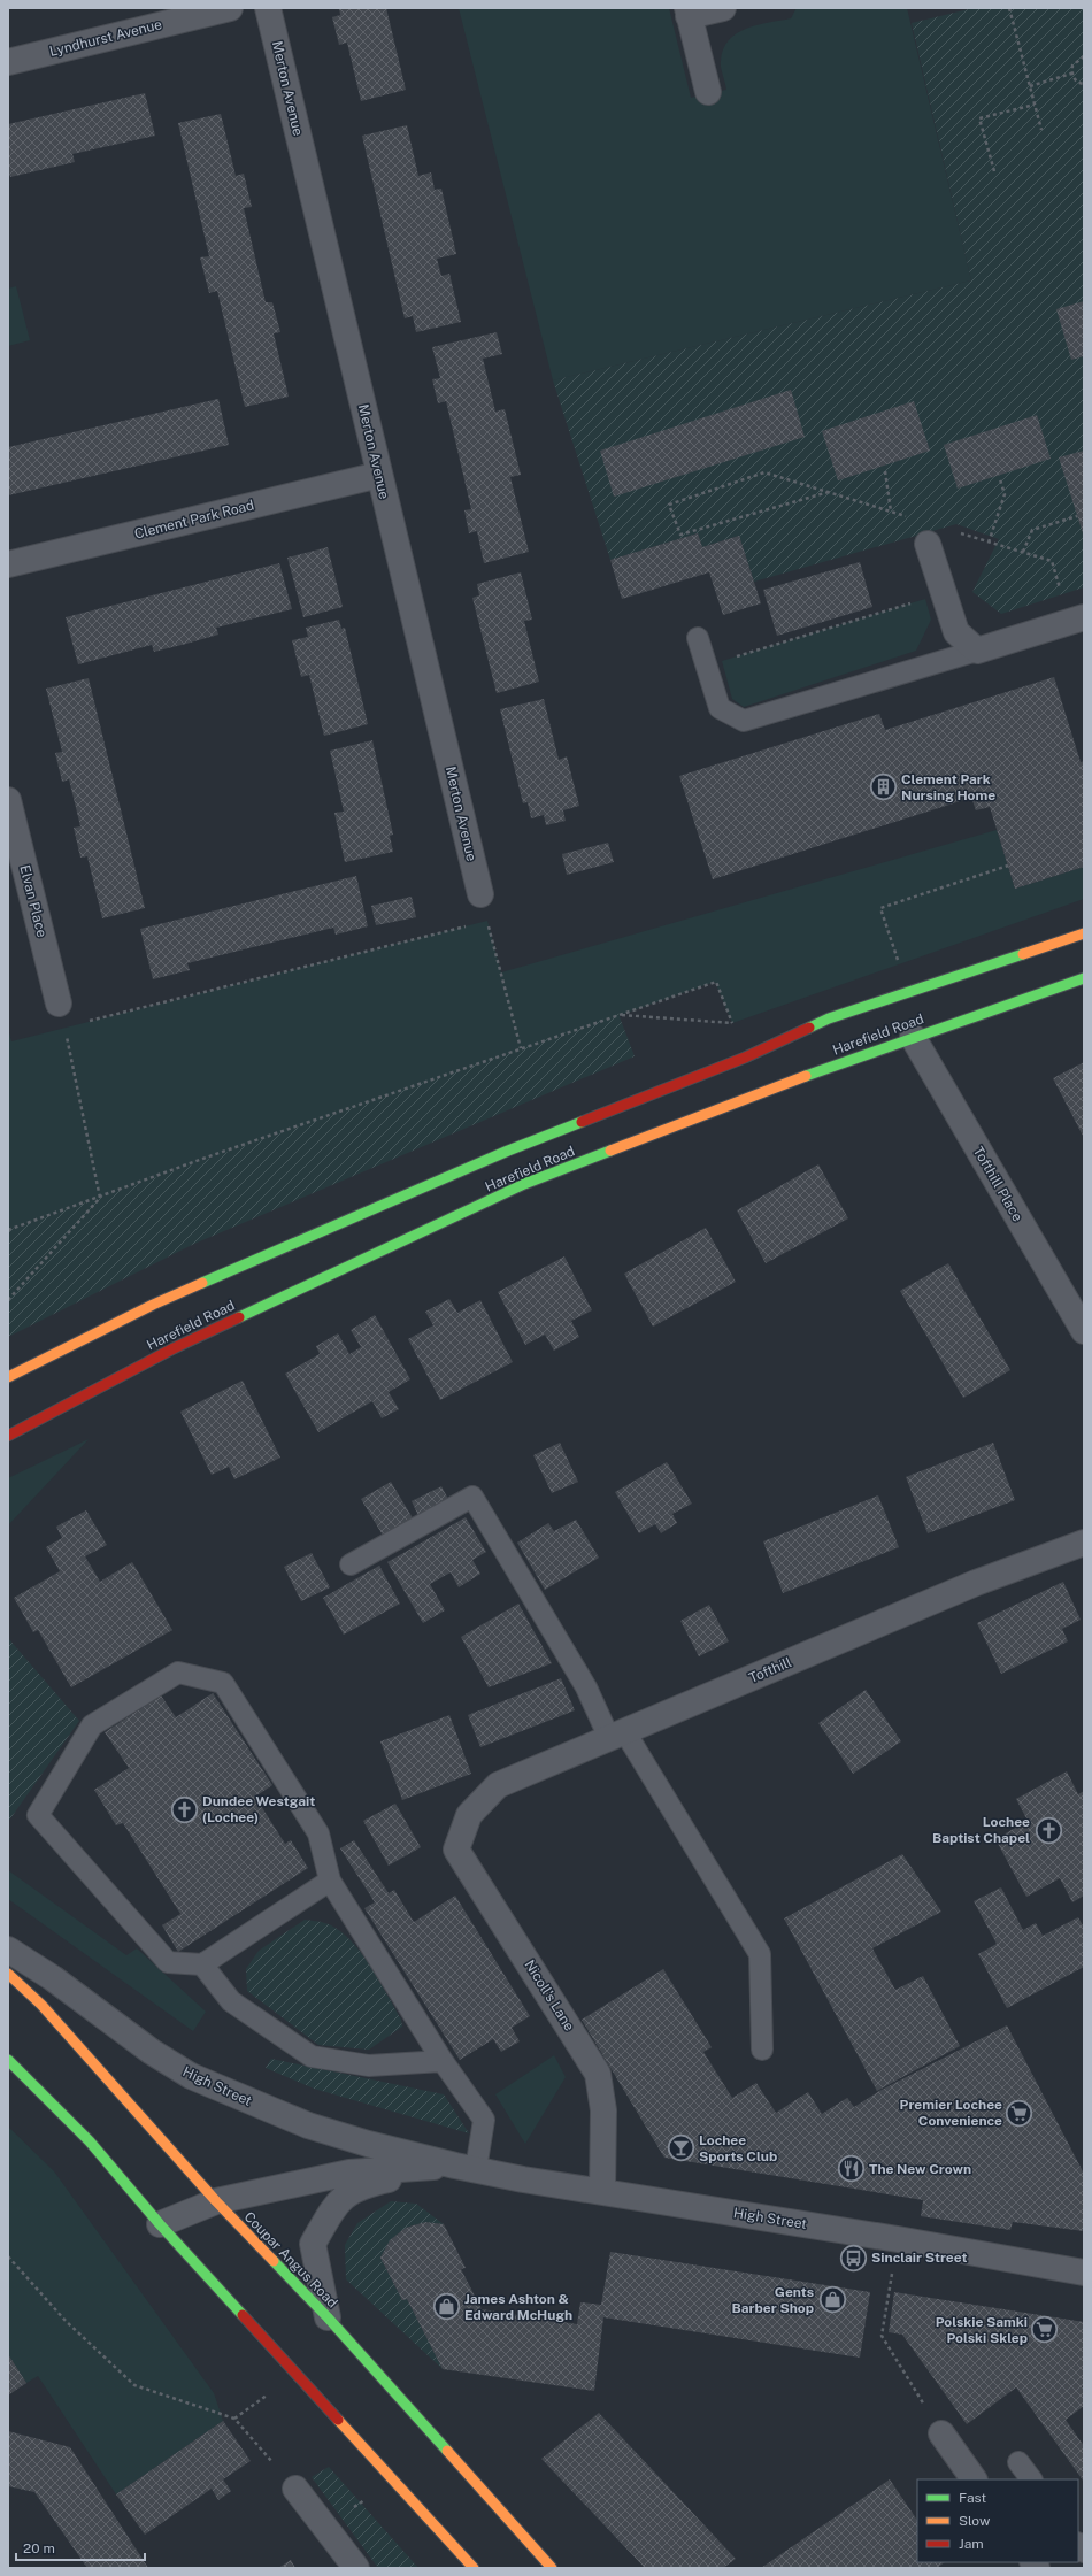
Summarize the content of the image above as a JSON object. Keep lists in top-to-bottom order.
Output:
{
  "streets": {
    "street": [
      "Lyndhurst Avenue",
      "Merton Avenue",
      "Clement Park Road",
      "Elvan Place",
      "Harefield Road",
      "Tofthill Place",
      "Tofthill",
      "Nicoll's Lane",
      "High Street",
      "Coupar Angus Road"
    ]
  },
  "crossings": [
    ["Merton Avenue", "Clement Park Road"],
    ["Harefield Road", "Tofthill Place"],
    ["Tofthill", "Nicoll's Lane"],
    ["Nicoll's Lane", "High Street"],
    ["High Street", "Coupar Angus Road"]
  ],
  "places": {
    "building": ["Clement Park Nursing Home"],
    "church": ["Dundee Westgait (Lochee)", "Lochee Baptist Chapel"],
    "supermarket": ["Premier Lochee Convenience", "Polskie Samki Polski Sklep"],
    "bar": ["Lochee Sports Club"],
    "restaurant": ["The New Crown"],
    "bus stop": ["Sinclair Street"],
    "shop": ["Gents Barber Shop", "James Ashton & Edward McHugh"]
  },
  "legend": ["Fast", "Slow", "Jam"],
  "scale_bar": "20 m"
}
